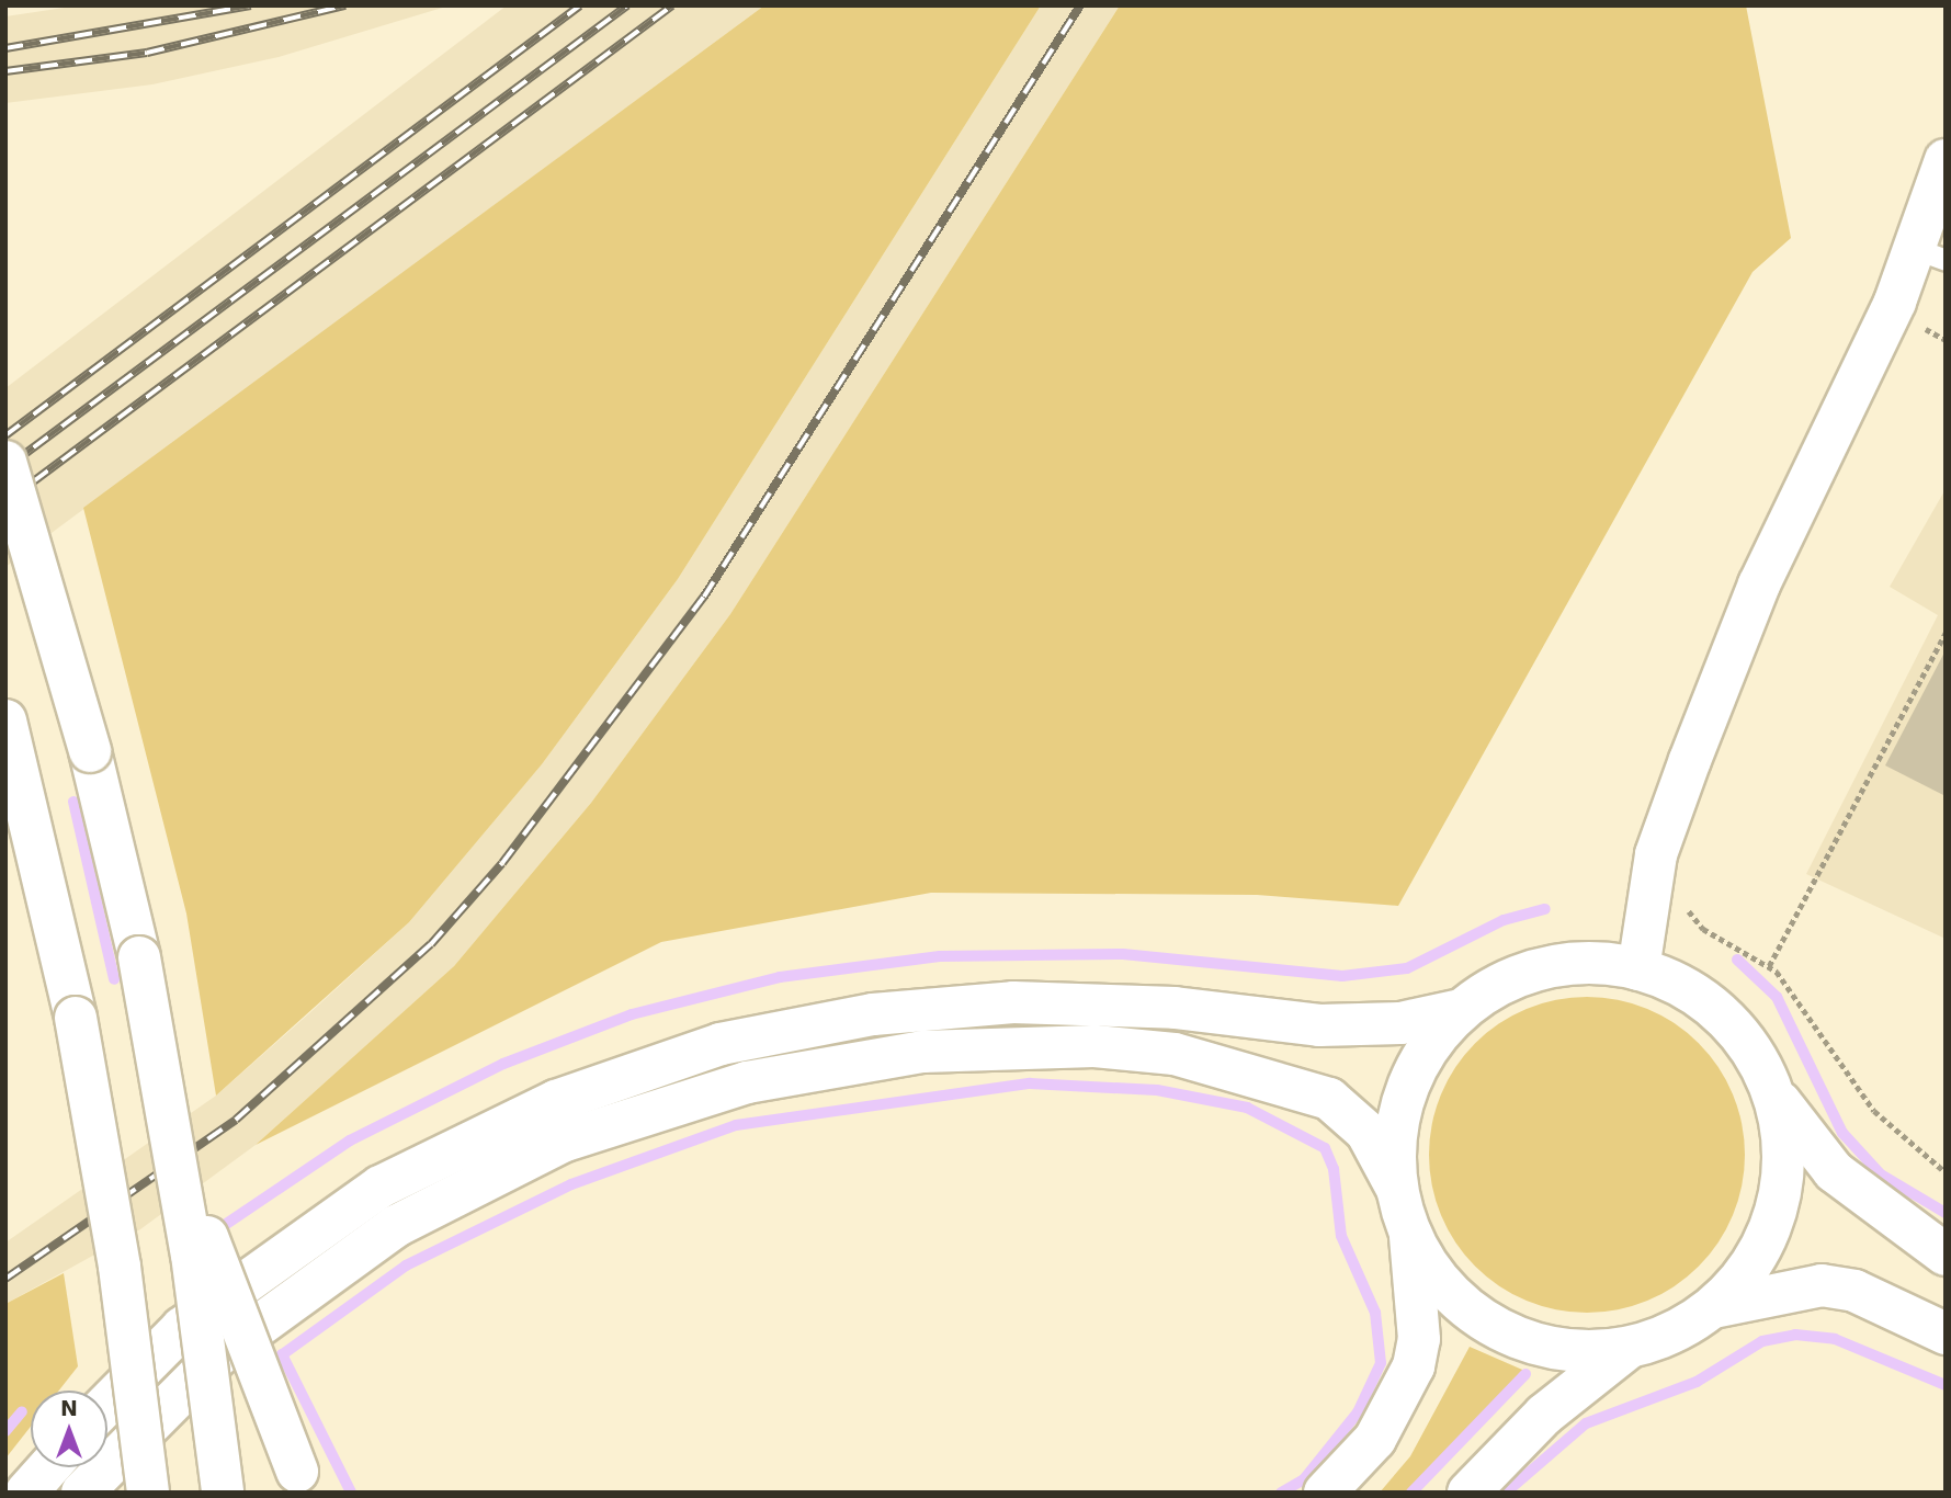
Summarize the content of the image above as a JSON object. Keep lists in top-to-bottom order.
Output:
{
  "north": "top"
}
